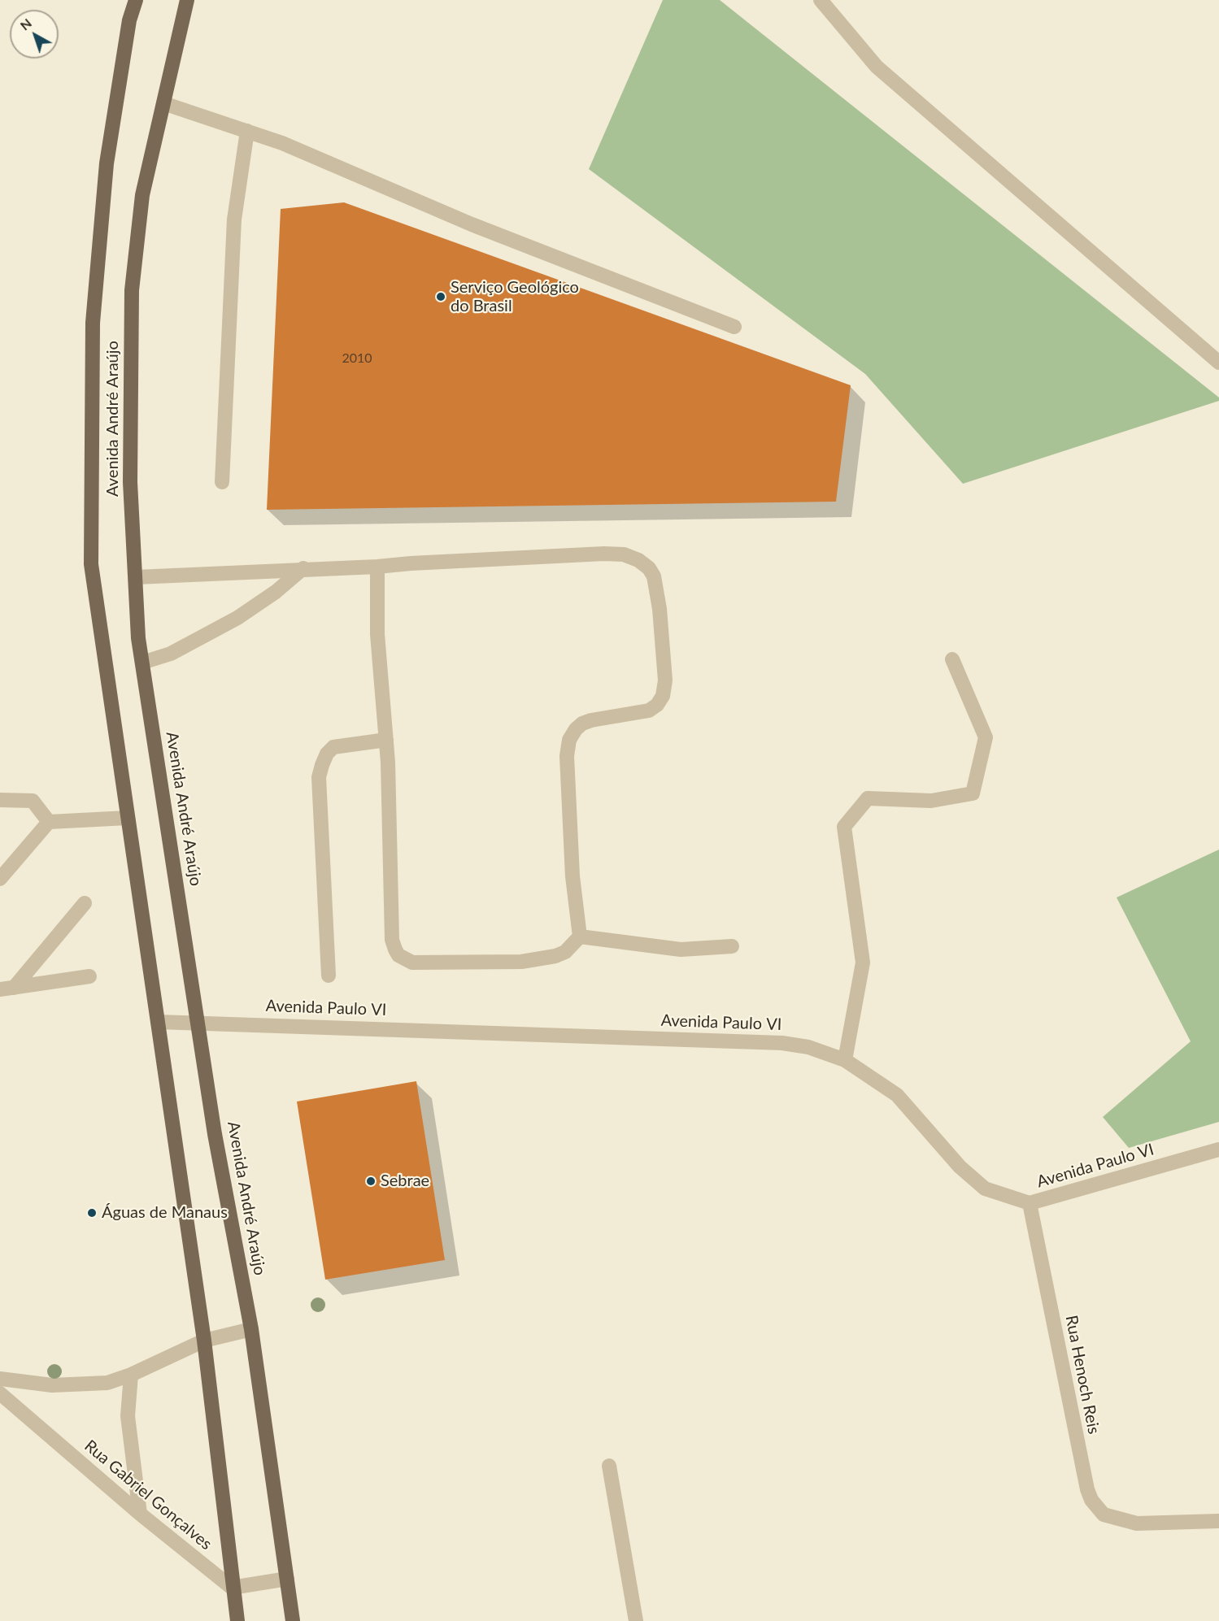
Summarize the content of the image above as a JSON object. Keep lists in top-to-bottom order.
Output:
{
  "streets": {
    "main road": ["Avenida André Araújo"],
    "street": ["Avenida Paulo VI", "Rua Henoch Reis", "Rua Gabriel Gonçalves"]
  },
  "crossings": [
    ["Avenida André Araújo", "Avenida Paulo VI"],
    ["Avenida André Araújo", "Rua Gabriel Gonçalves"],
    ["Avenida Paulo VI", "Rua Henoch Reis"]
  ],
  "places": ["Serviço Geológico do Brasil", "Sebrae", "Águas de Manaus"],
  "house_numbers": ["2010"],
  "north": "top left"
}
